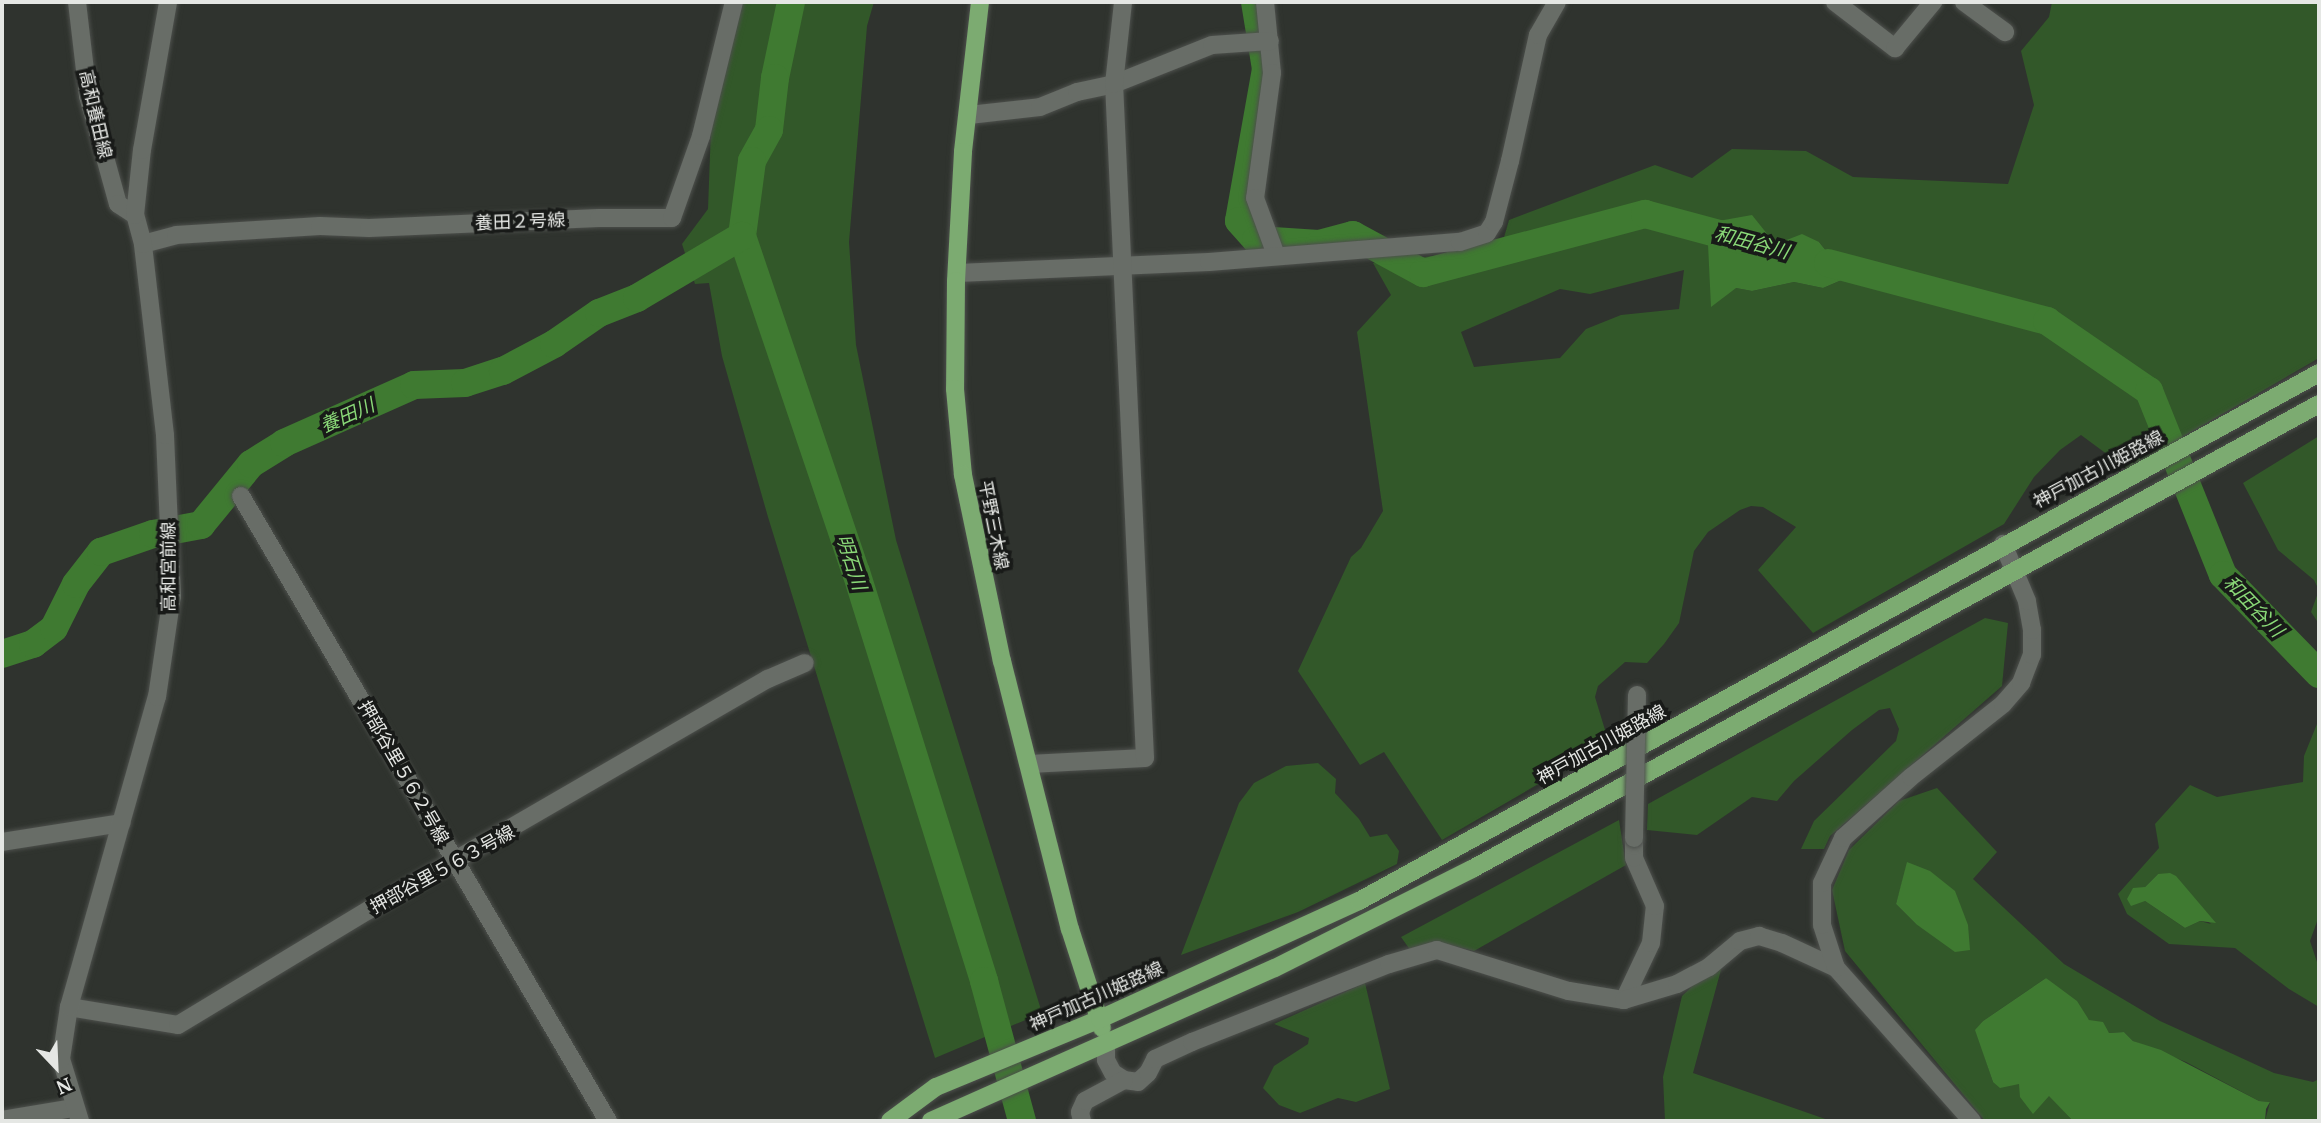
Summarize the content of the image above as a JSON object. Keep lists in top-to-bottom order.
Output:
{
  "streets": {
    "main road": ["神戸加古川姫路線", "平野三木線"],
    "street": [
      "高和養田線",
      "養田２号線",
      "高和宮前線",
      "押部谷里５６２号線",
      "押部谷里５６３号線"
    ]
  },
  "crossings": [
    ["高和養田線", "高和宮前線"],
    ["養田２号線", "高和宮前線"],
    ["神戸加古川姫路線", "平野三木線"],
    ["高和宮前線", "押部谷里５６３号線"],
    ["押部谷里５６２号線", "押部谷里５６３号線"]
  ],
  "water": ["和田谷川", "養田川", "明石川"],
  "north": "bottom right"
}
